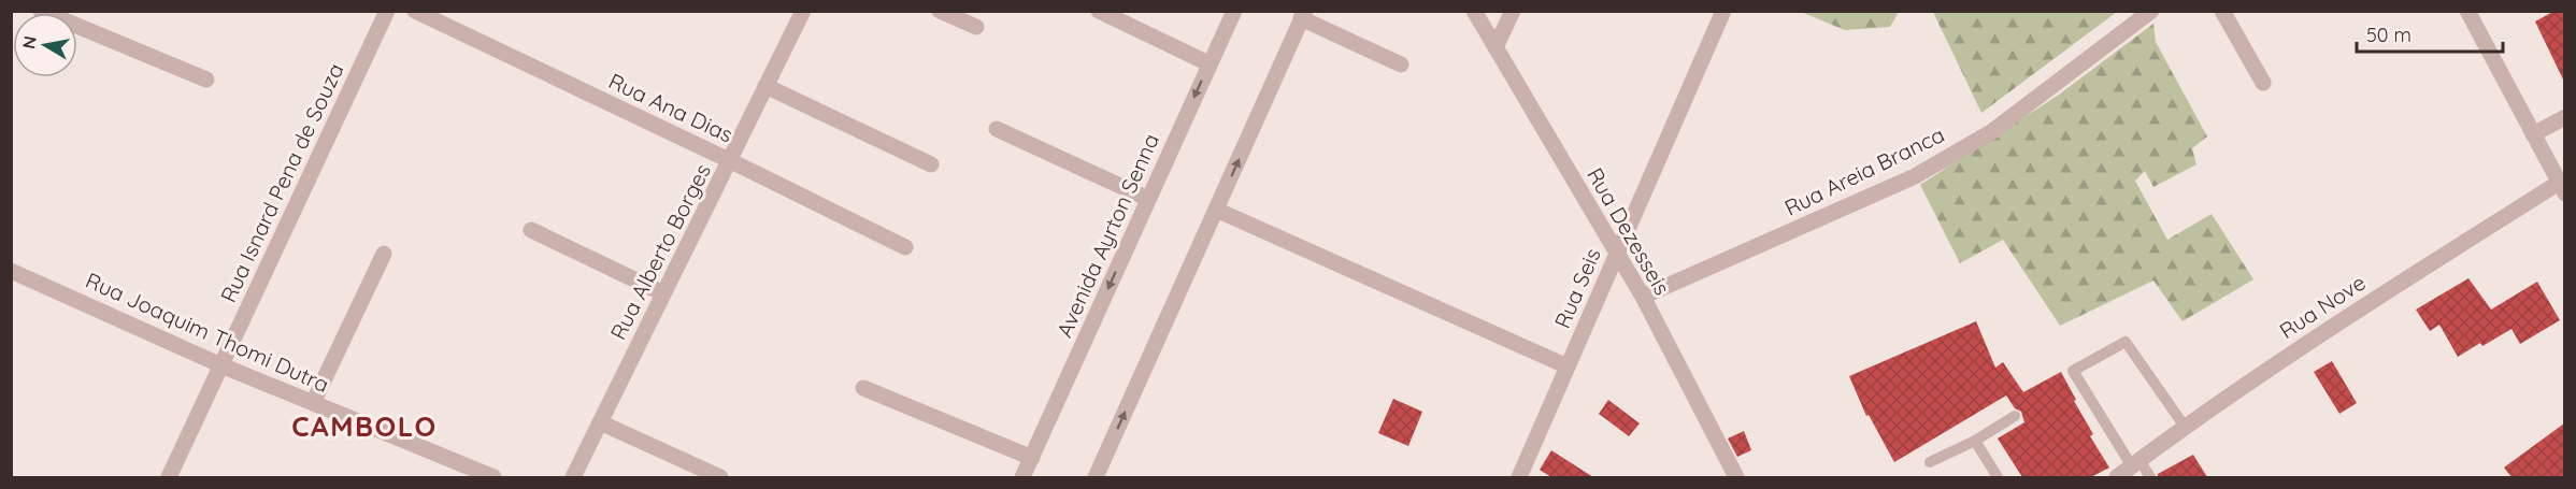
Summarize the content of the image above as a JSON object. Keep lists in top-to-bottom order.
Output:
{
  "streets": {
    "street": [
      "Rua Ana Dias",
      "Rua Areia Branca",
      "Rua Isnard Pena de Souza",
      "Rua Dezesseis",
      "Avenida Ayrton Senna",
      "Rua Alberto Borges",
      "Rua Seis",
      "Rua Nove",
      "Rua Joaquim Thomi Dutra"
    ]
  },
  "crossings": [
    ["Rua Ana Dias", "Rua Alberto Borges"],
    ["Rua Areia Branca", "Rua Dezesseis"],
    ["Rua Isnard Pena de Souza", "Rua Joaquim Thomi Dutra"],
    ["Rua Dezesseis", "Rua Seis"]
  ],
  "districts": ["CAMBOLO"],
  "scale_bar": "50 m",
  "north": "left"
}
